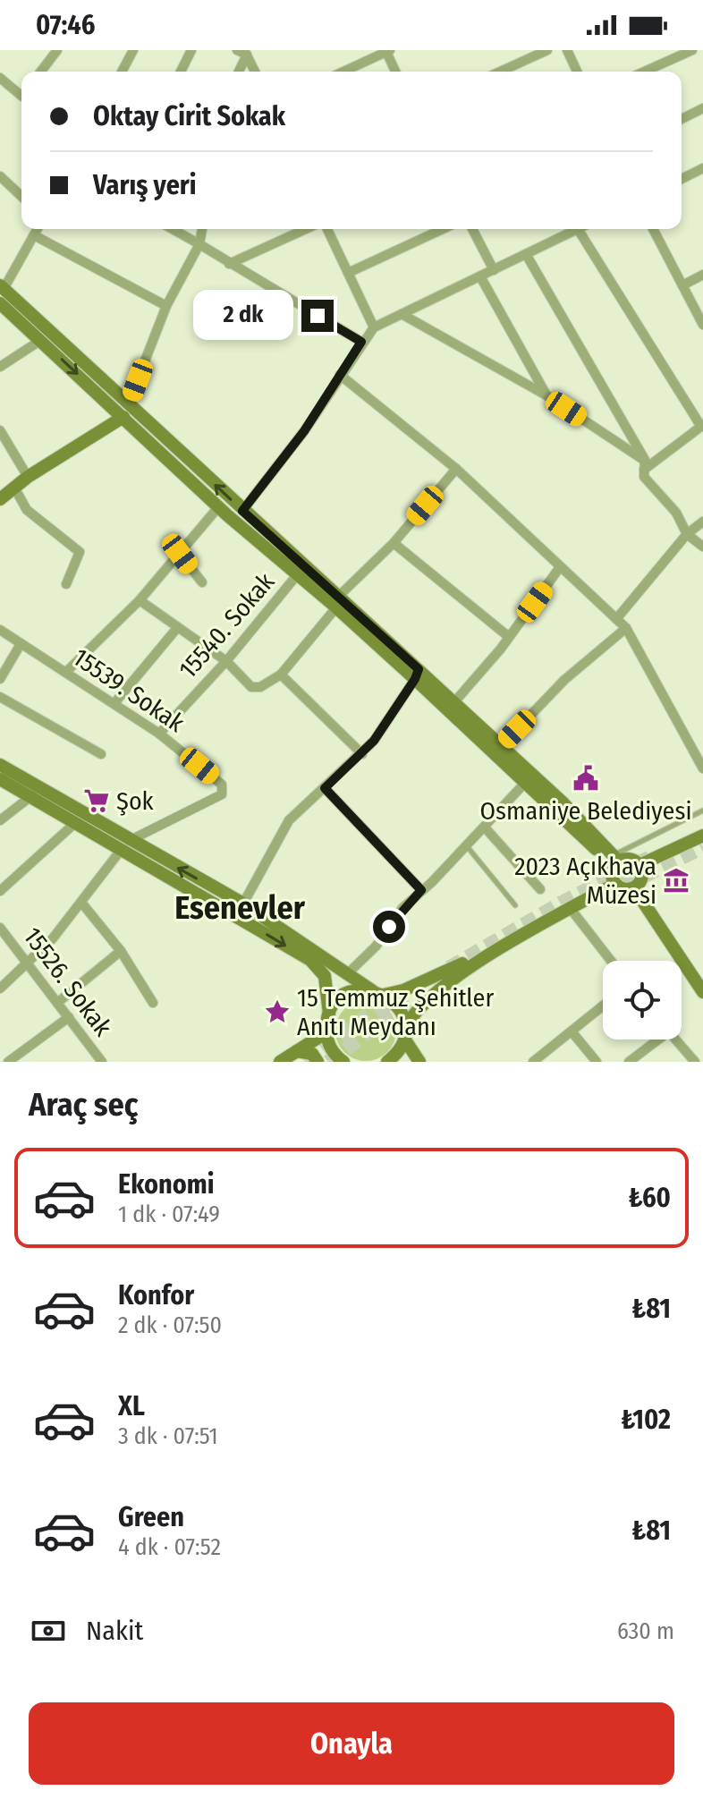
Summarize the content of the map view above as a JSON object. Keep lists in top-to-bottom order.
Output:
{
  "streets": {
    "street": ["15540. Sokak", "15539. Sokak", "15526. Sokak"]
  },
  "crossings": [
    ["15540. Sokak", "15539. Sokak"]
  ],
  "districts": ["Esenevler"],
  "places": {
    "public building": ["Osmaniye Belediyesi"],
    "supermarket": ["Şok"],
    "museum": ["2023 Açıkhava Müzesi"],
    "place": ["15 Temmuz Şehitler Anıtı Meydanı"]
  },
  "page": {
    "status": "07:46",
    "banner": ["Oktay Cirit Sokak", "Varış yeri"],
    "bubble": "2 dk",
    "heading": "Araç seç",
    "list": [
      {
        "name": "Ekonomi",
        "note": "1 dk · 07:49",
        "value": "₺60"
      },
      {
        "name": "Konfor",
        "note": "2 dk · 07:50",
        "value": "₺81"
      },
      {
        "name": "XL",
        "note": "3 dk · 07:51",
        "value": "₺102"
      },
      {
        "name": "Green",
        "note": "4 dk · 07:52",
        "value": "₺81"
      }
    ],
    "pay": ["Nakit", "630 m"],
    "buttons": "Onayla"
  }
}
